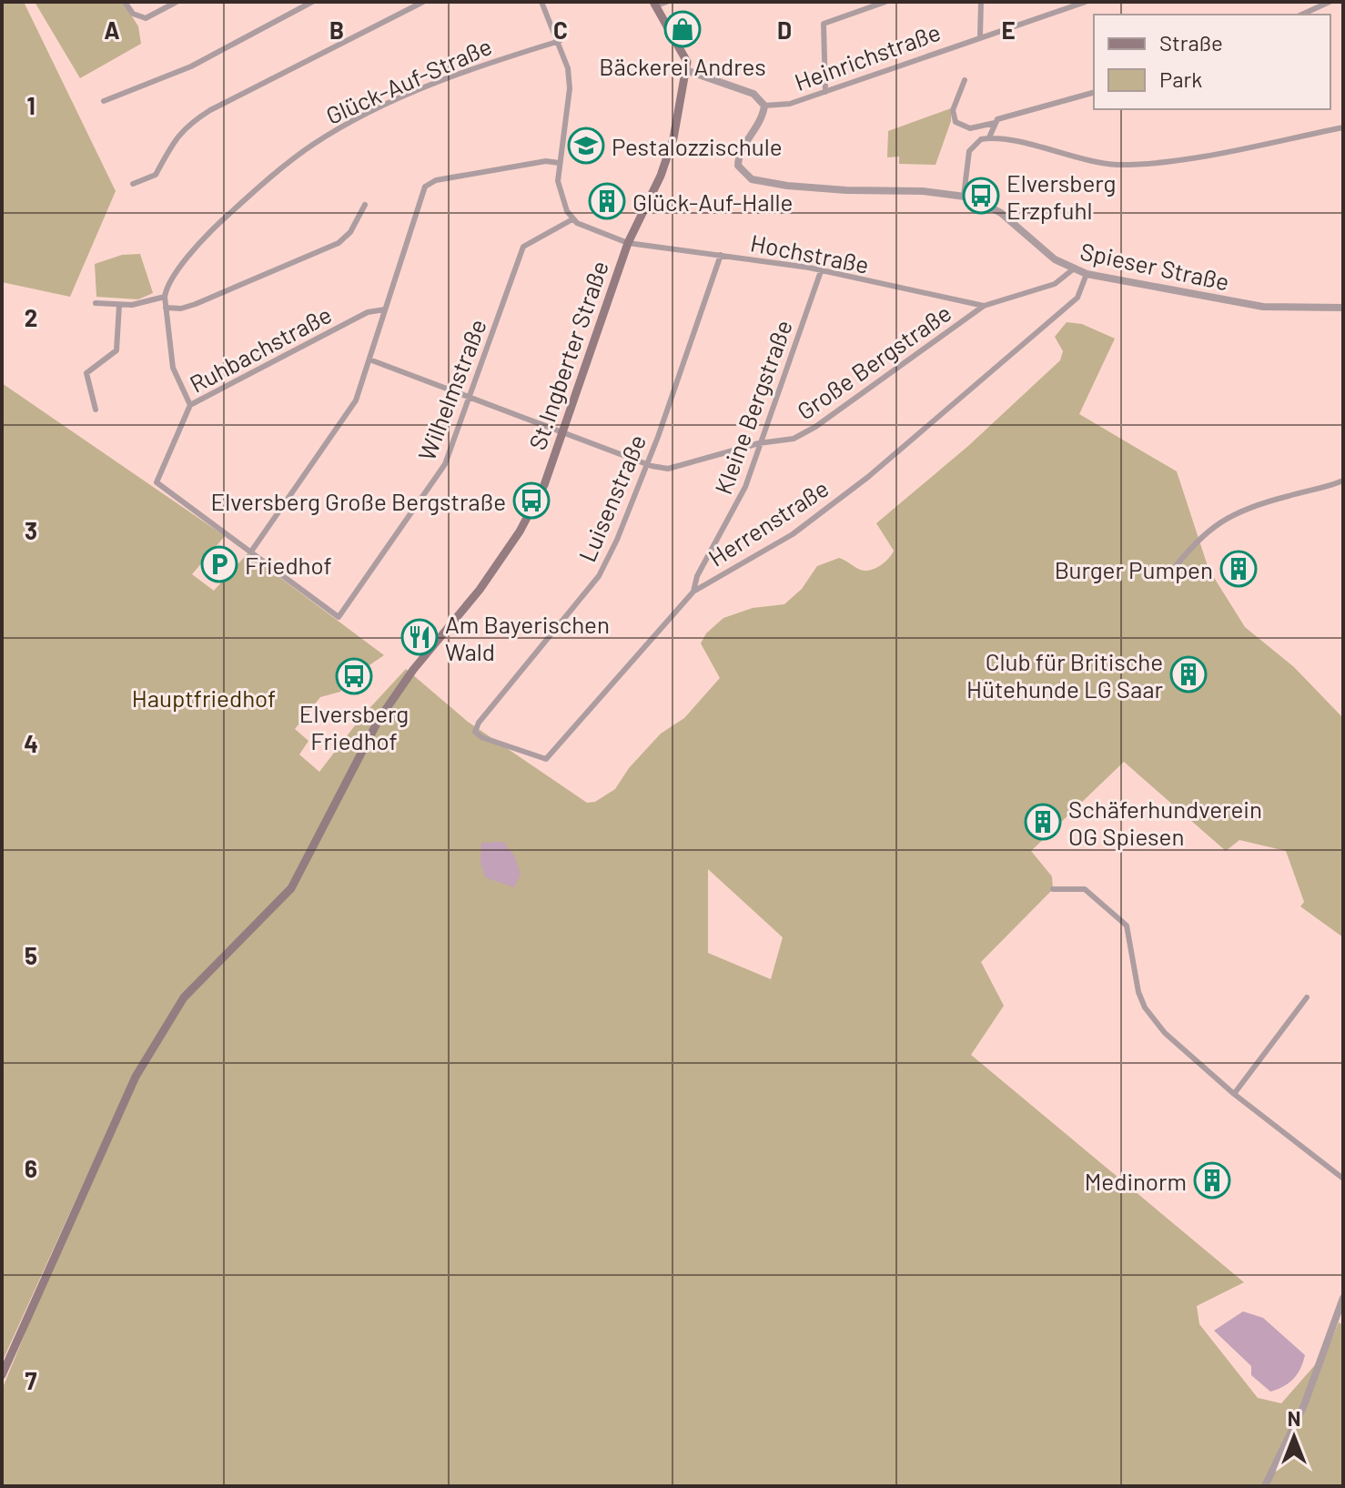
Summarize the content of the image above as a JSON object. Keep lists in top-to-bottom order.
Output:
{
  "streets": {
    "main road": ["St.Ingberter Straße"],
    "street": [
      "Heinrichstraße",
      "Glück-Auf-Straße",
      "Hochstraße",
      "Spieser Straße",
      "Ruhbachstraße",
      "Große Bergstraße",
      "Wilhelmstraße",
      "Kleine Bergstraße",
      "Luisenstraße",
      "Herrenstraße"
    ]
  },
  "crossings": [
    ["Heinrichstraße", "Spieser Straße"],
    ["Hochstraße", "St.Ingberter Straße"],
    ["Hochstraße", "Große Bergstraße"],
    ["Hochstraße", "Wilhelmstraße"],
    ["Hochstraße", "Kleine Bergstraße"],
    ["Hochstraße", "Luisenstraße"],
    ["Spieser Straße", "Große Bergstraße"],
    ["Spieser Straße", "Herrenstraße"],
    ["Ruhbachstraße", "Wilhelmstraße"],
    ["St.Ingberter Straße", "Große Bergstraße"],
    ["Große Bergstraße", "Wilhelmstraße"],
    ["Große Bergstraße", "Kleine Bergstraße"],
    ["Große Bergstraße", "Luisenstraße"],
    ["Kleine Bergstraße", "Herrenstraße"],
    ["Luisenstraße", "Herrenstraße"]
  ],
  "parks": ["Hauptfriedhof"],
  "places": {
    "shop": ["Bäckerei Andres"],
    "school or university": ["Pestalozzischule"],
    "bus stop": ["Elversberg Erzpfuhl", "Elversberg Große Bergstraße", "Elversberg Friedhof"],
    "building": [
      "Glück-Auf-Halle",
      "Burger Pumpen",
      "Club für Britische Hütehunde LG Saar",
      "Schäferhundverein OG Spiesen",
      "Medinorm"
    ],
    "parking": ["Friedhof"],
    "restaurant": ["Am Bayerischen Wald"]
  },
  "legend": ["Straße", "Park"],
  "north": "top",
  "grid": {
    "columns": [
      "A",
      "B",
      "C",
      "D",
      "E"
    ],
    "rows": [
      "1",
      "2",
      "3",
      "4",
      "5",
      "6",
      "7"
    ]
  }
}
